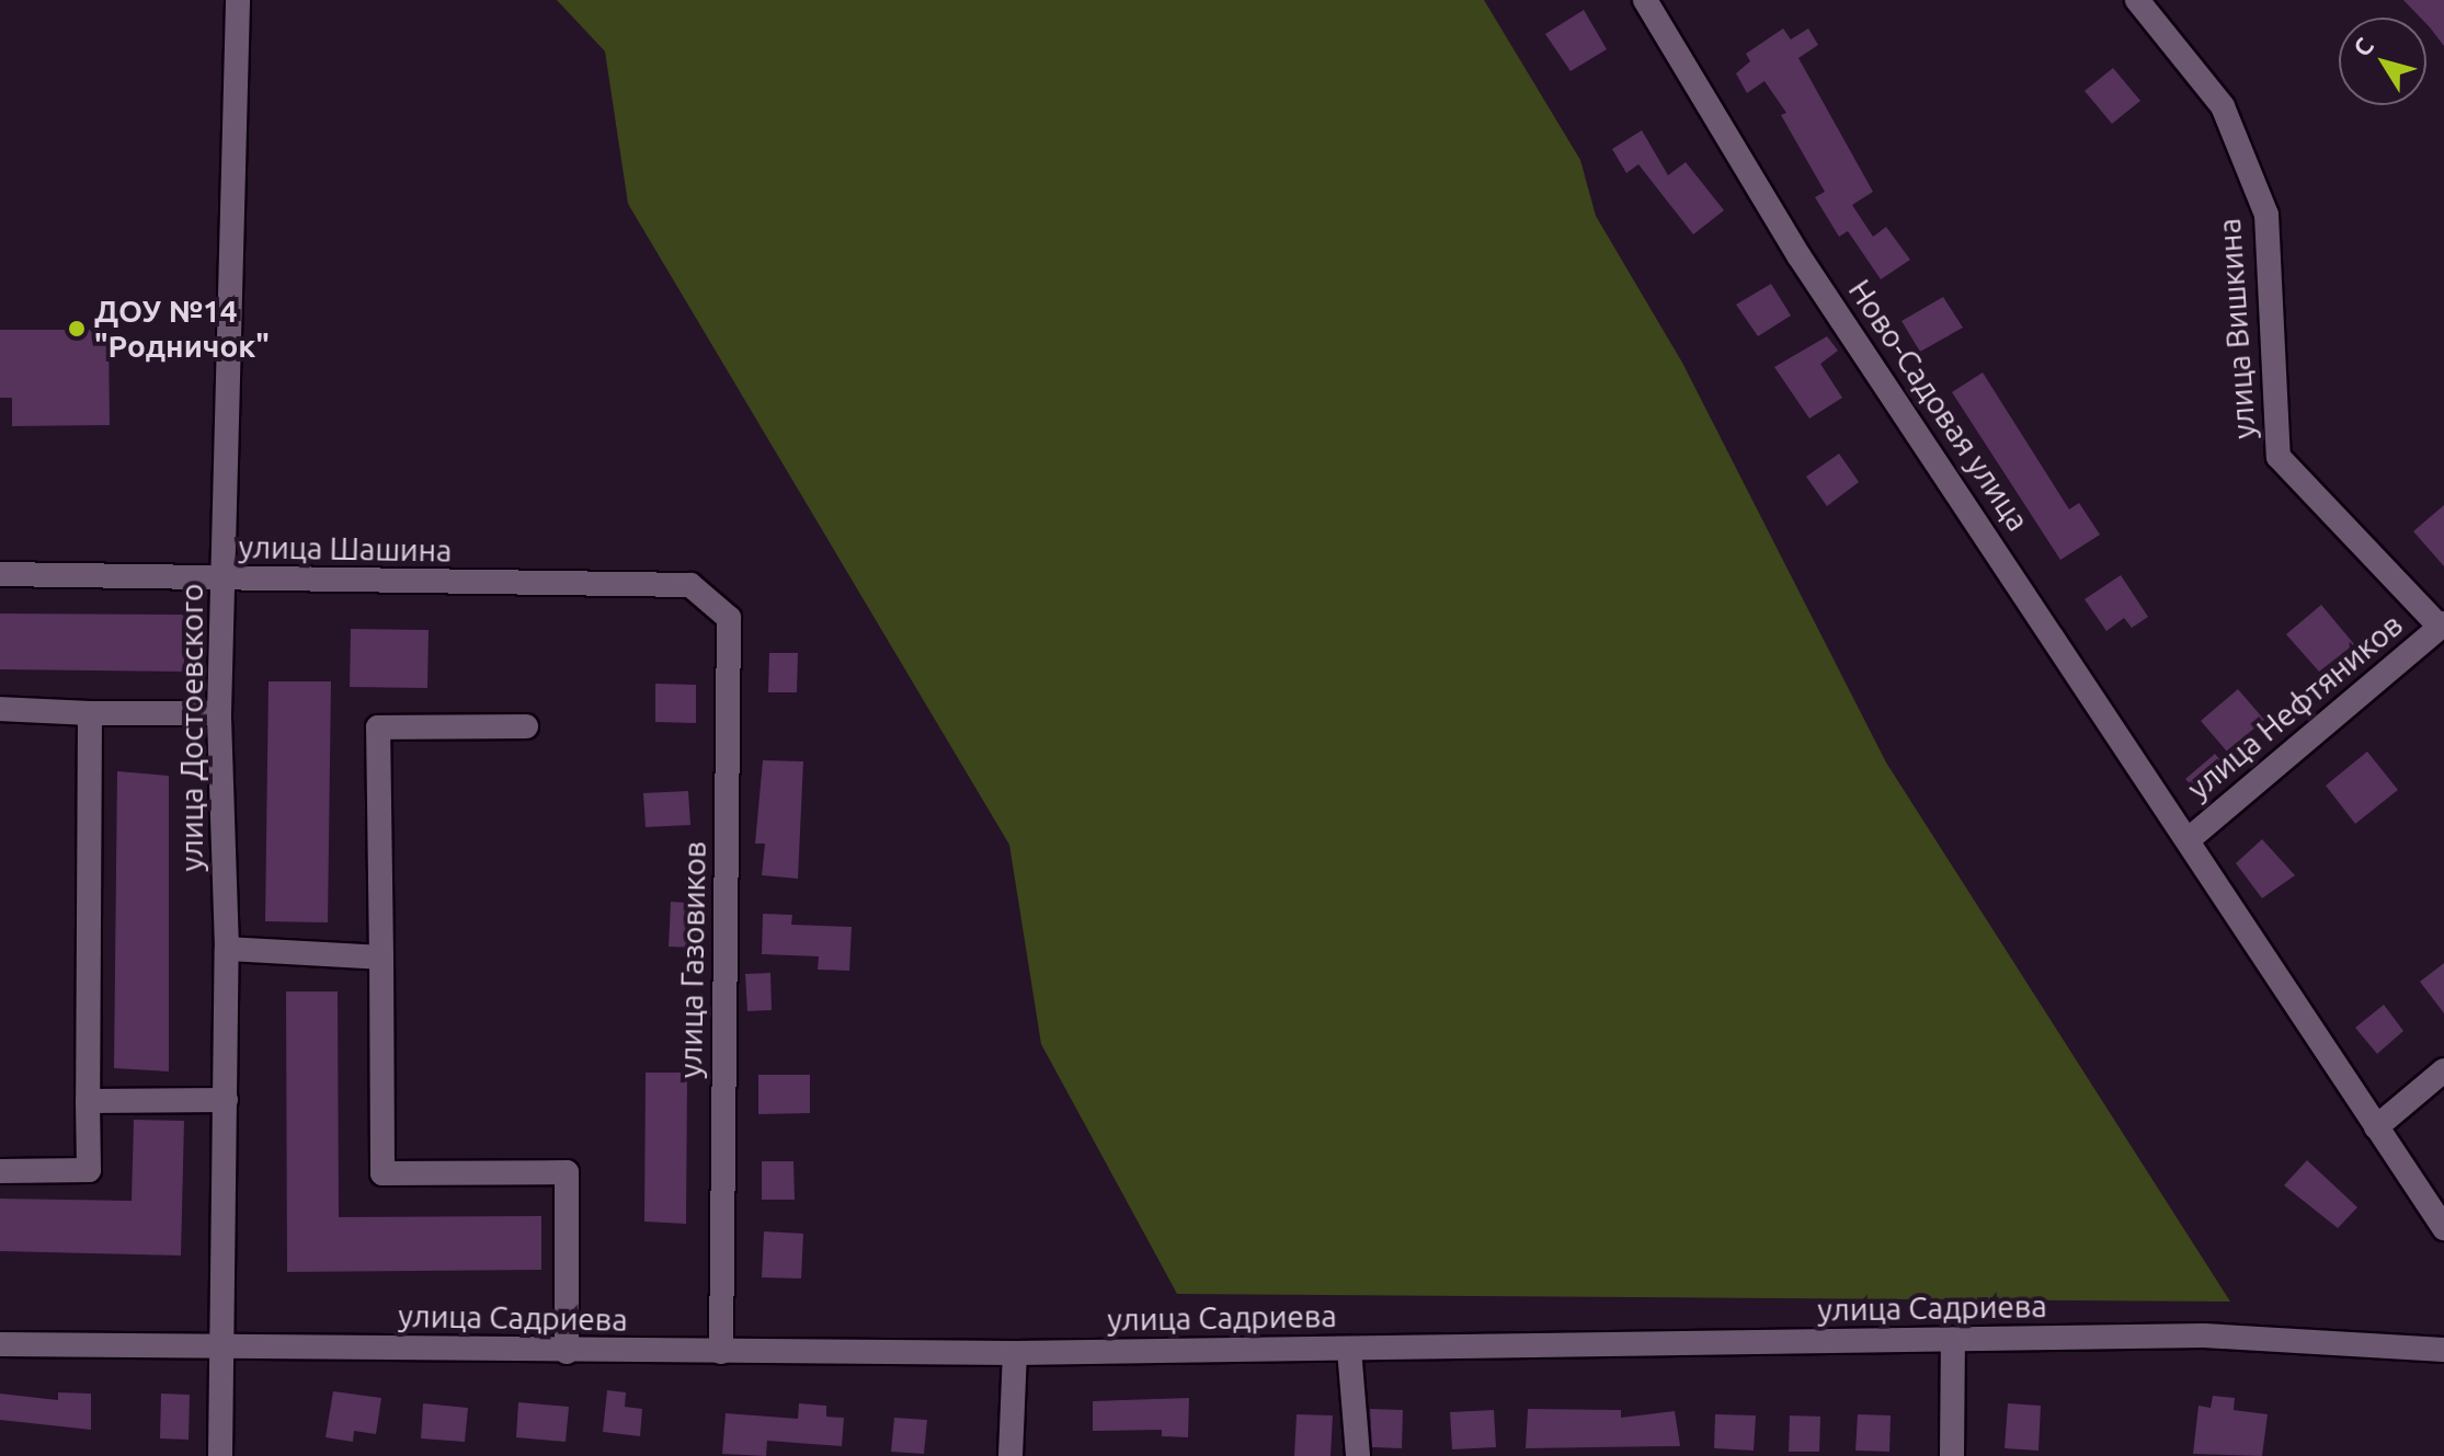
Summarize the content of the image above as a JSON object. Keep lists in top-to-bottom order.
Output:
{
  "streets": {
    "street": [
      "улица Вишкина",
      "Ново-Садовая улица",
      "улица Шашина",
      "улица Нефтяников",
      "улица Достоевского",
      "улица Газовиков",
      "улица Садриева"
    ]
  },
  "crossings": [
    ["улица Вишкина", "улица Нефтяников"],
    ["Ново-Садовая улица", "улица Нефтяников"],
    ["улица Шашина", "улица Достоевского"],
    ["улица Шашина", "улица Газовиков"],
    ["улица Достоевского", "улица Садриева"],
    ["улица Газовиков", "улица Садриева"]
  ],
  "places": ["ДОУ №14 \"Родничок\""],
  "north": "top left"
}
